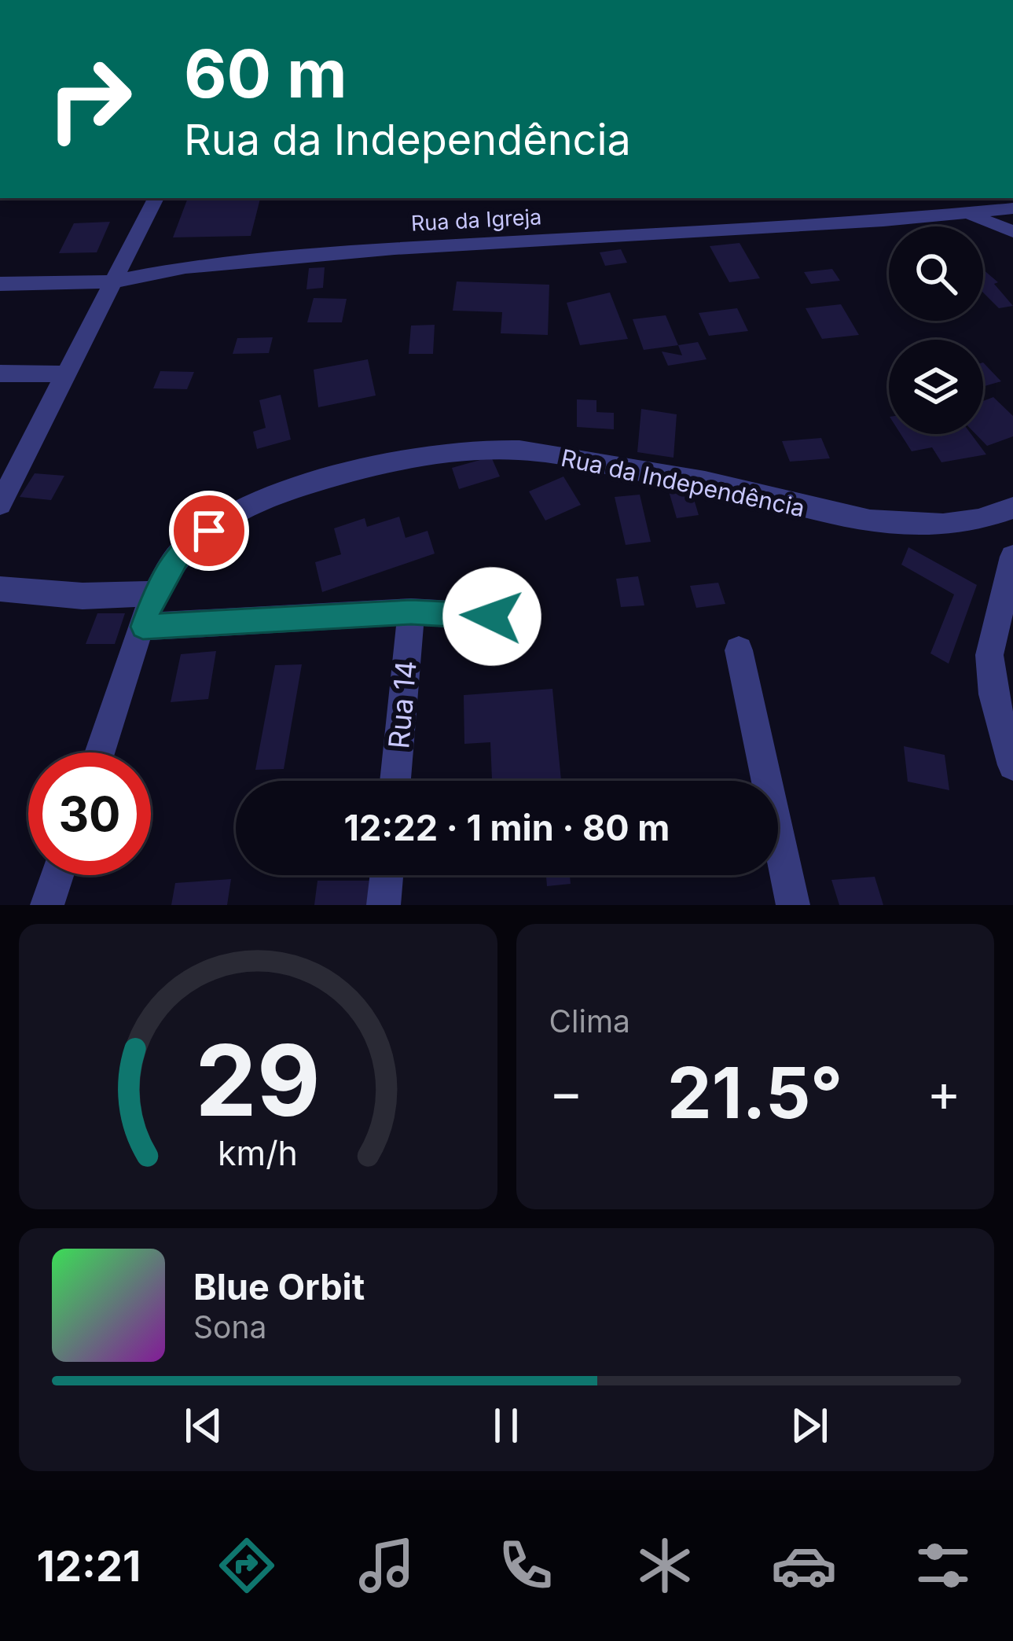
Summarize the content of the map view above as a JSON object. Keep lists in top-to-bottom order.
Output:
{
  "streets": {
    "street": ["Rua da Igreja", "Rua da Independência", "Rua 14"]
  },
  "page": {
    "turn": ["60 m", "Rua da Independência"],
    "limit": "30",
    "trip": "12:22 · 1 min · 80 m",
    "tile": "Clima",
    "heat": ["−", "21.5°", "+"],
    "song": ["Blue Orbit", "Sona"],
    "tabs": "12:21",
    "gauge": ["29", "km/h"]
  }
}
